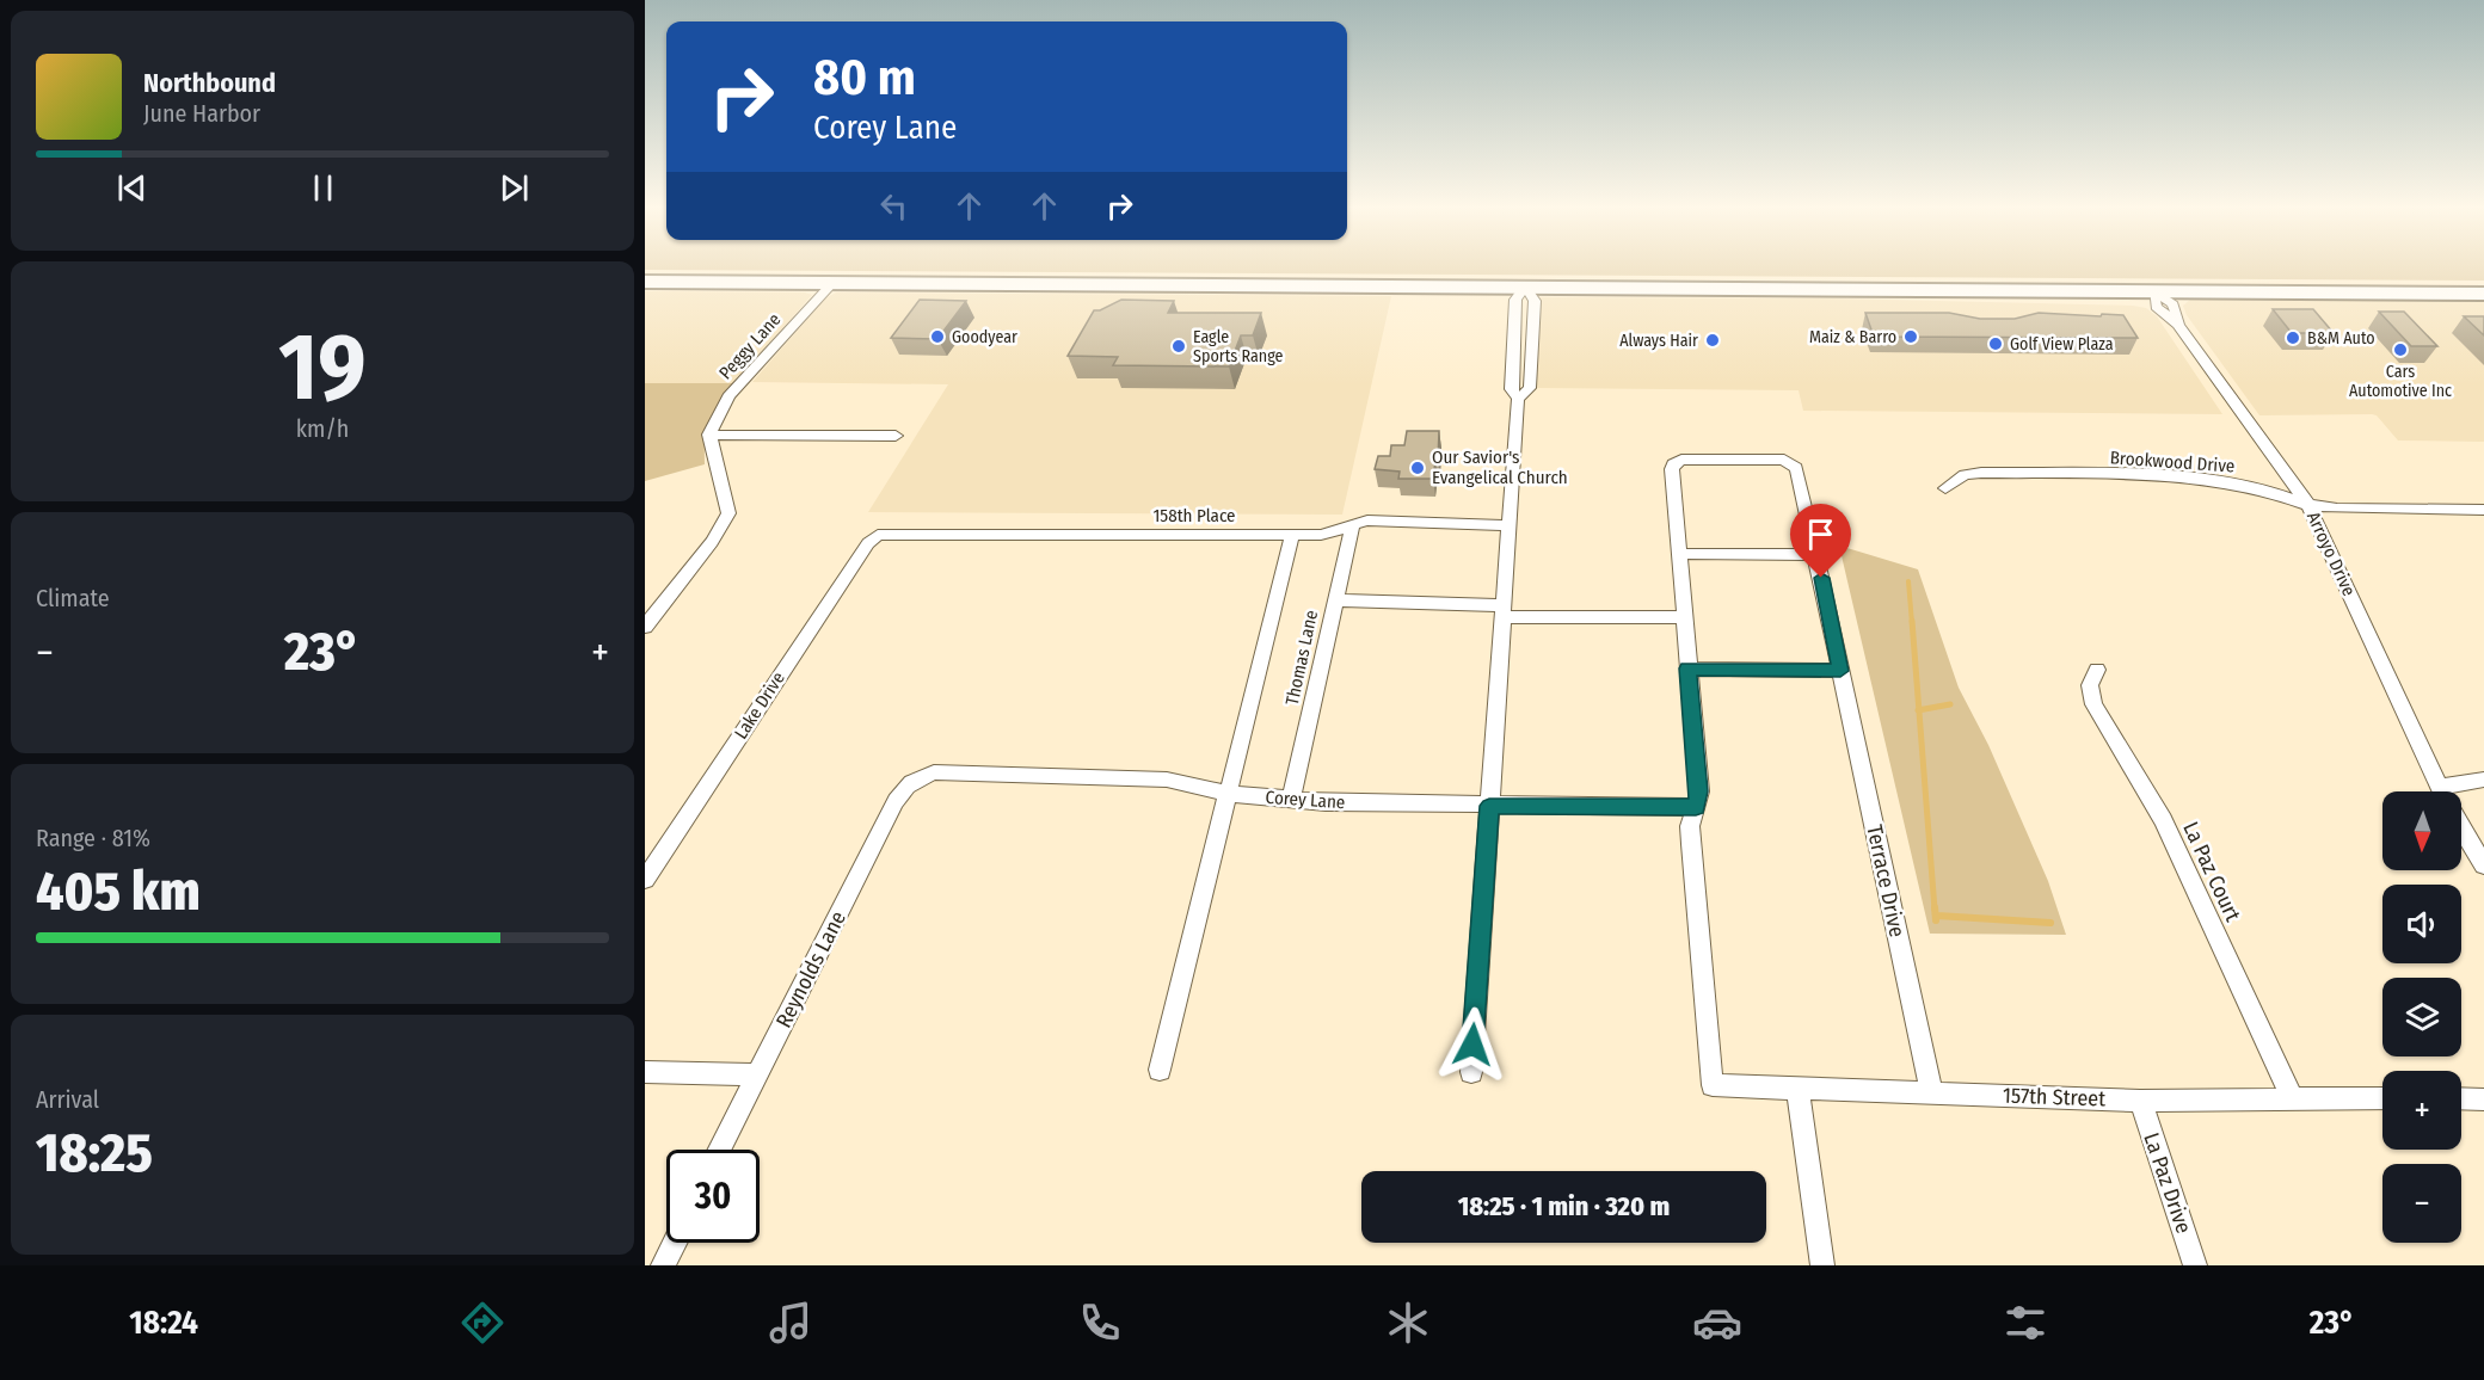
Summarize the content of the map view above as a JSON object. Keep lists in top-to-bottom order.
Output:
{
  "streets": {
    "street": [
      "Peggy Lane",
      "Brookwood Drive",
      "158th Place",
      "Arroyo Drive",
      "Thomas Lane",
      "Lake Drive",
      "Corey Lane",
      "La Paz Court",
      "Terrace Drive",
      "Reynolds Lane",
      "157th Street",
      "La Paz Drive"
    ]
  },
  "crossings": [
    ["Brookwood Drive", "Arroyo Drive"],
    ["158th Place", "Thomas Lane"],
    ["158th Place", "Lake Drive"],
    ["Thomas Lane", "Corey Lane"],
    ["Corey Lane", "Terrace Drive"],
    ["Corey Lane", "Reynolds Lane"],
    ["La Paz Court", "157th Street"],
    ["Terrace Drive", "157th Street"],
    ["157th Street", "La Paz Drive"]
  ],
  "places": [
    "Goodyear",
    "Maiz & Barro",
    "B&M Auto",
    "Always Hair",
    "Golf View Plaza",
    "Eagle Sports Range",
    "Cars Automotive Inc",
    "Our Savior's Evangelical Church"
  ],
  "north": "bottom",
  "page": {
    "turn": ["80 m", "Corey Lane"],
    "song": ["Northbound", "June Harbor"],
    "tile": [
      ["19", "km/h"],
      "Climate",
      ["Range · 81%", "405 km"],
      ["Arrival", "18:25"]
    ],
    "heat": ["−", "23°", "+"],
    "map_buttons": ["+", "−"],
    "limit": "30",
    "trip": "18:25 · 1 min · 320 m",
    "tabs": ["18:24", "23°"]
  }
}
